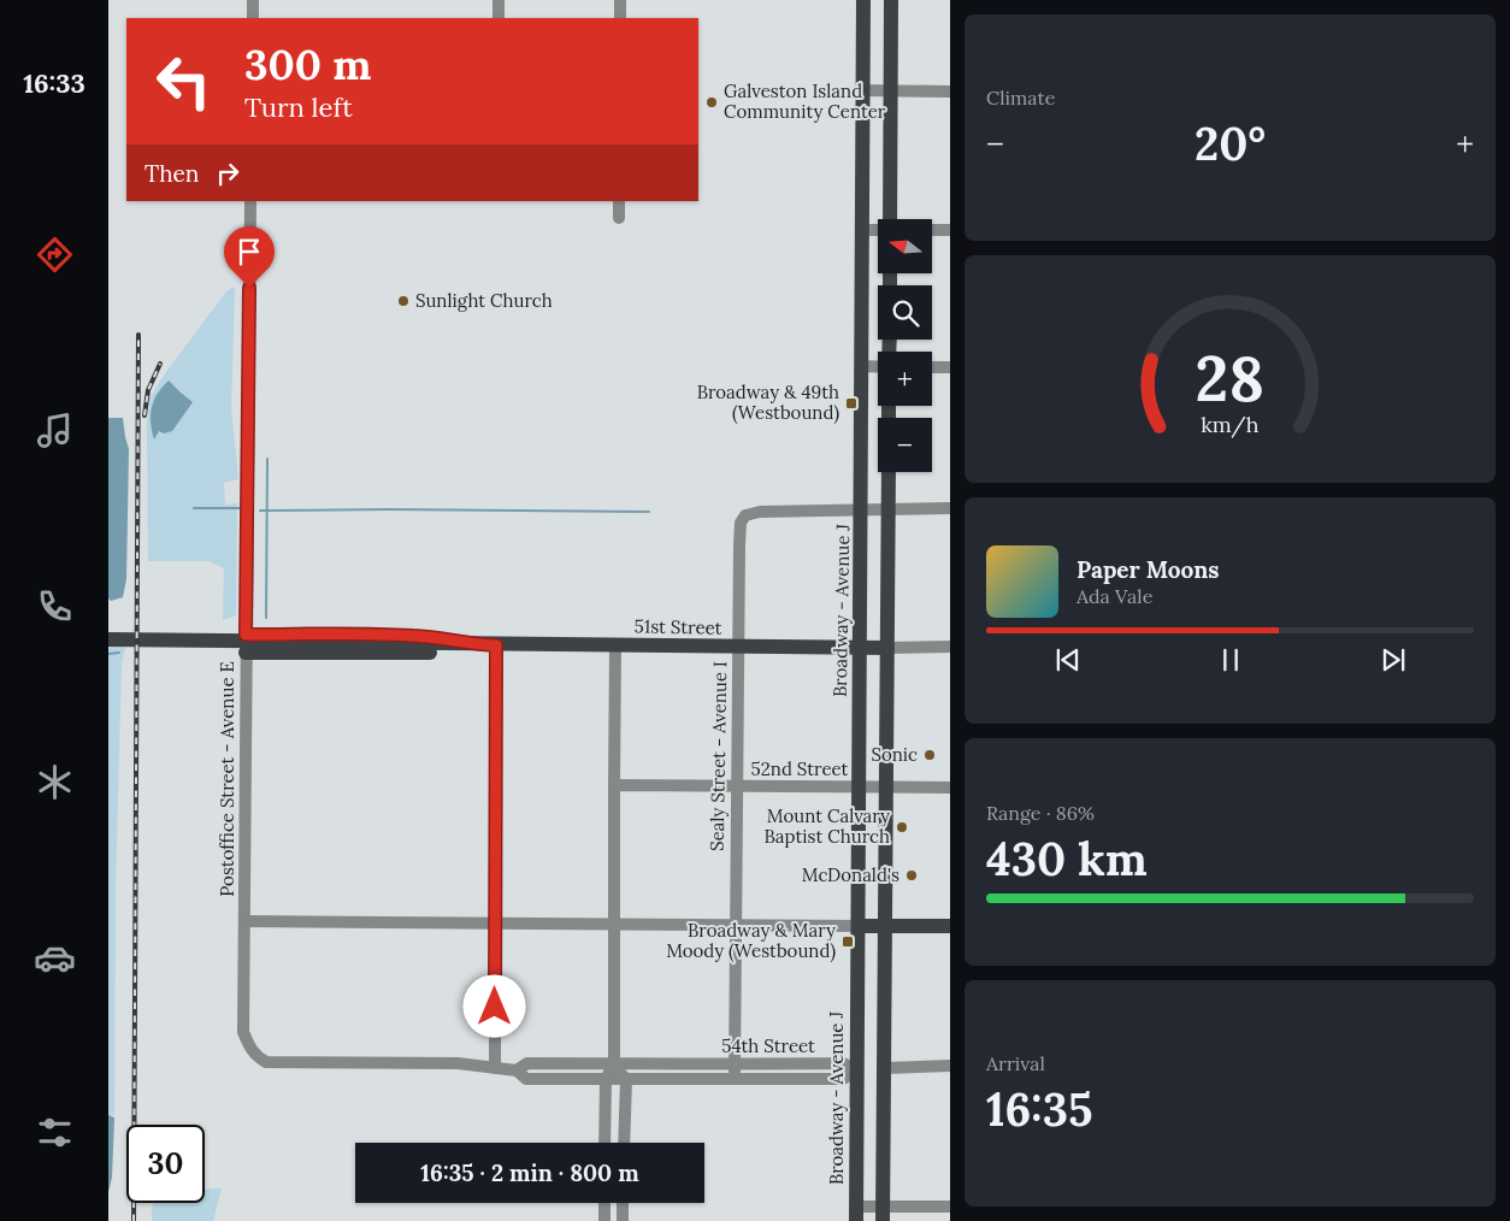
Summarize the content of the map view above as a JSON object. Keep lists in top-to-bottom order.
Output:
{
  "streets": {
    "main road": ["Broadway - Avenue J", "51st Street"],
    "street": [
      "Sealy Street - Avenue I",
      "52nd Street",
      "Postoffice Street - Avenue E",
      "54th Street"
    ]
  },
  "crossings": [
    ["Broadway - Avenue J", "51st Street"],
    ["Broadway - Avenue J", "Sealy Street - Avenue I"],
    ["Broadway - Avenue J", "52nd Street"],
    ["Broadway - Avenue J", "54th Street"],
    ["51st Street", "Sealy Street - Avenue I"],
    ["Sealy Street - Avenue I", "52nd Street"],
    ["Sealy Street - Avenue I", "54th Street"],
    ["Postoffice Street - Avenue E", "54th Street"]
  ],
  "places": {
    "other": [
      "Galveston Island Community Center",
      "Sunlight Church",
      "Sonic",
      "Mount Calvary Baptist Church",
      "McDonald's"
    ],
    "transit": ["Broadway & 49th (Westbound)", "Broadway & Mary Moody (Westbound)"]
  },
  "north": "left",
  "page": {
    "tabs": "16:33",
    "tile": [
      "Climate",
      ["Range · 86%", "430 km"],
      ["Arrival", "16:35"]
    ],
    "turn": ["300 m", "Turn left"],
    "heat": ["−", "20°", "+"],
    "then": "Then",
    "map_buttons": ["+", "−"],
    "song": ["Paper Moons", "Ada Vale"],
    "limit": "30",
    "trip": "16:35 · 2 min · 800 m",
    "gauge": ["28", "km/h"]
  }
}
